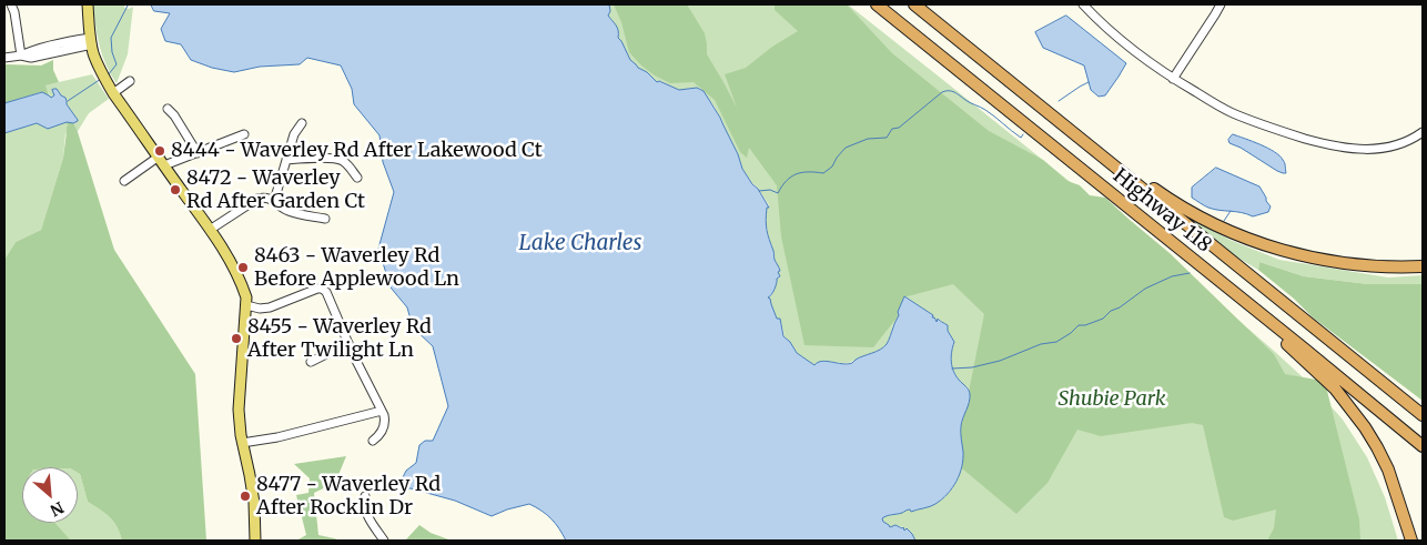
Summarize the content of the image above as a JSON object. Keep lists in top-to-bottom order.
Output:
{
  "streets": {
    "highway": ["Highway 118"]
  },
  "water": ["Lake Charles"],
  "parks": ["Shubie Park"],
  "places": [
    "8444 - Waverley Rd After Lakewood Ct",
    "8472 - Waverley Rd After Garden Ct",
    "8463 - Waverley Rd Before Applewood Ln",
    "8455 - Waverley Rd After Twilight Ln",
    "8477 - Waverley Rd After Rocklin Dr"
  ],
  "north": "bottom right"
}
